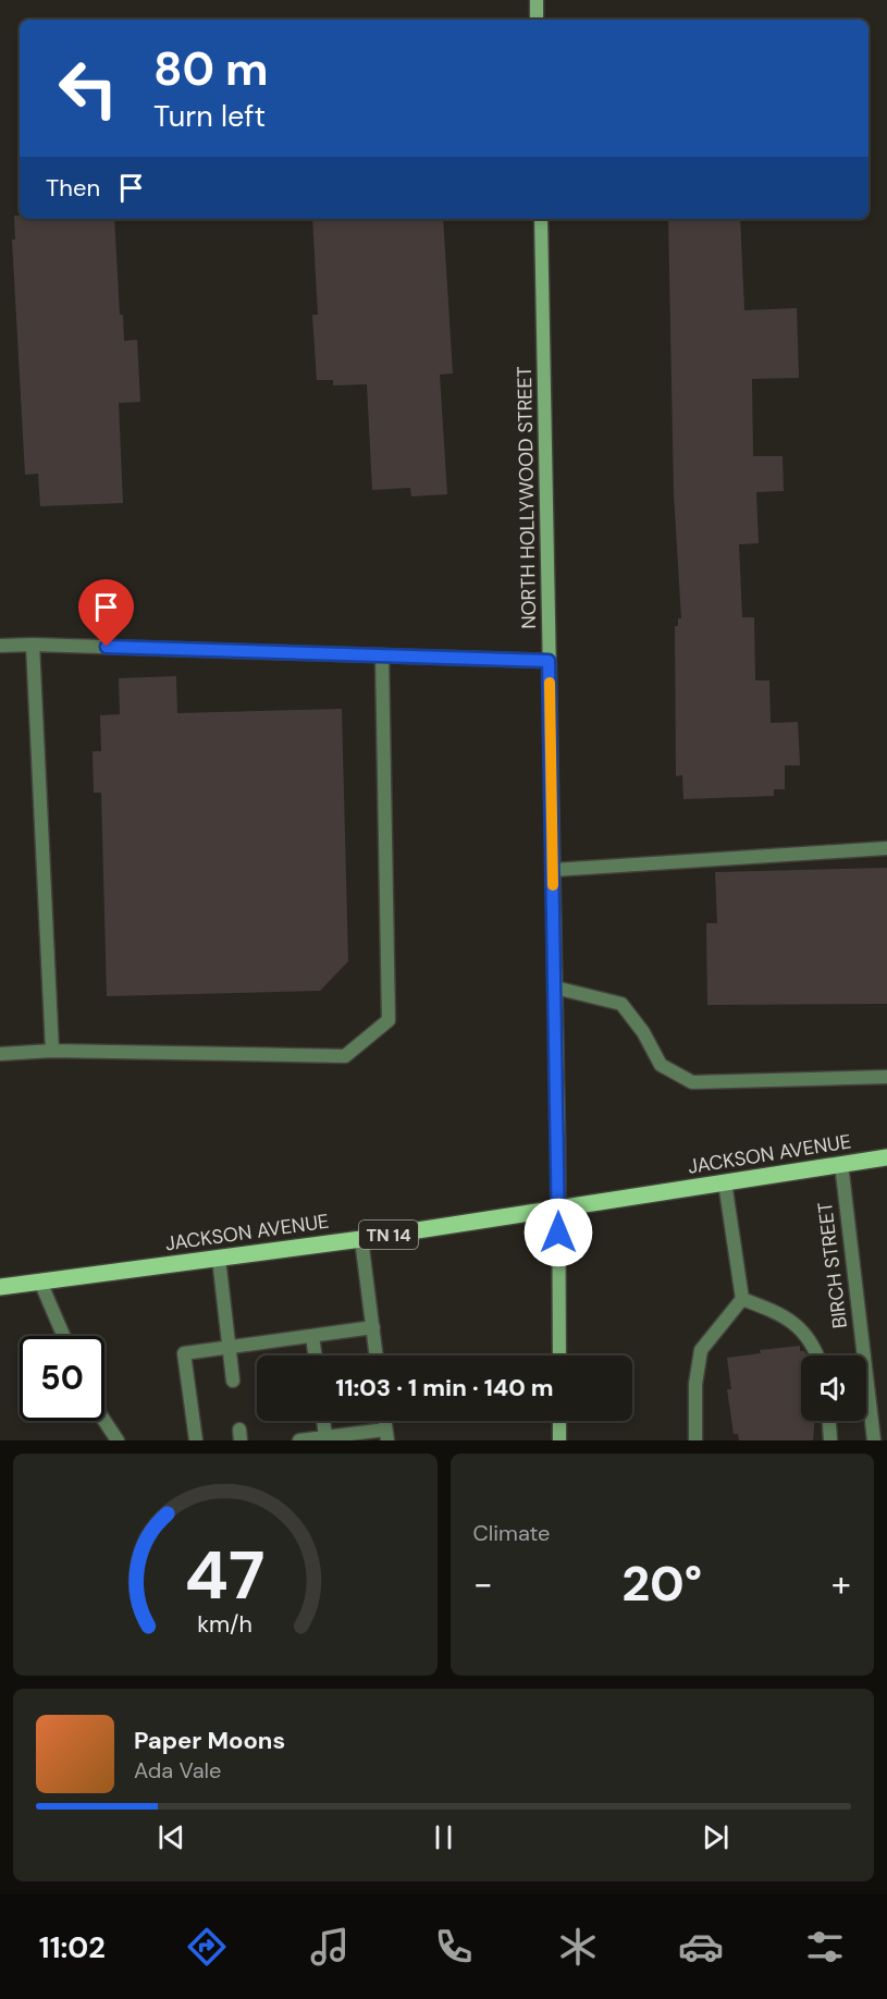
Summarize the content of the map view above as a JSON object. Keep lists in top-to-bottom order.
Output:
{
  "streets": {
    "main road": ["NORTH HOLLYWOOD STREET", "JACKSON AVENUE", "TN 14"],
    "street": ["BIRCH STREET"]
  },
  "crossings": [
    ["NORTH HOLLYWOOD STREET", "JACKSON AVENUE"],
    ["JACKSON AVENUE", "BIRCH STREET"]
  ],
  "page": {
    "turn": ["80 m", "Turn left"],
    "then": "Then",
    "limit": "50",
    "trip": "11:03 · 1 min · 140 m",
    "tile": "Climate",
    "heat": ["−", "20°", "+"],
    "song": ["Paper Moons", "Ada Vale"],
    "tabs": "11:02",
    "gauge": ["47", "km/h"]
  }
}
